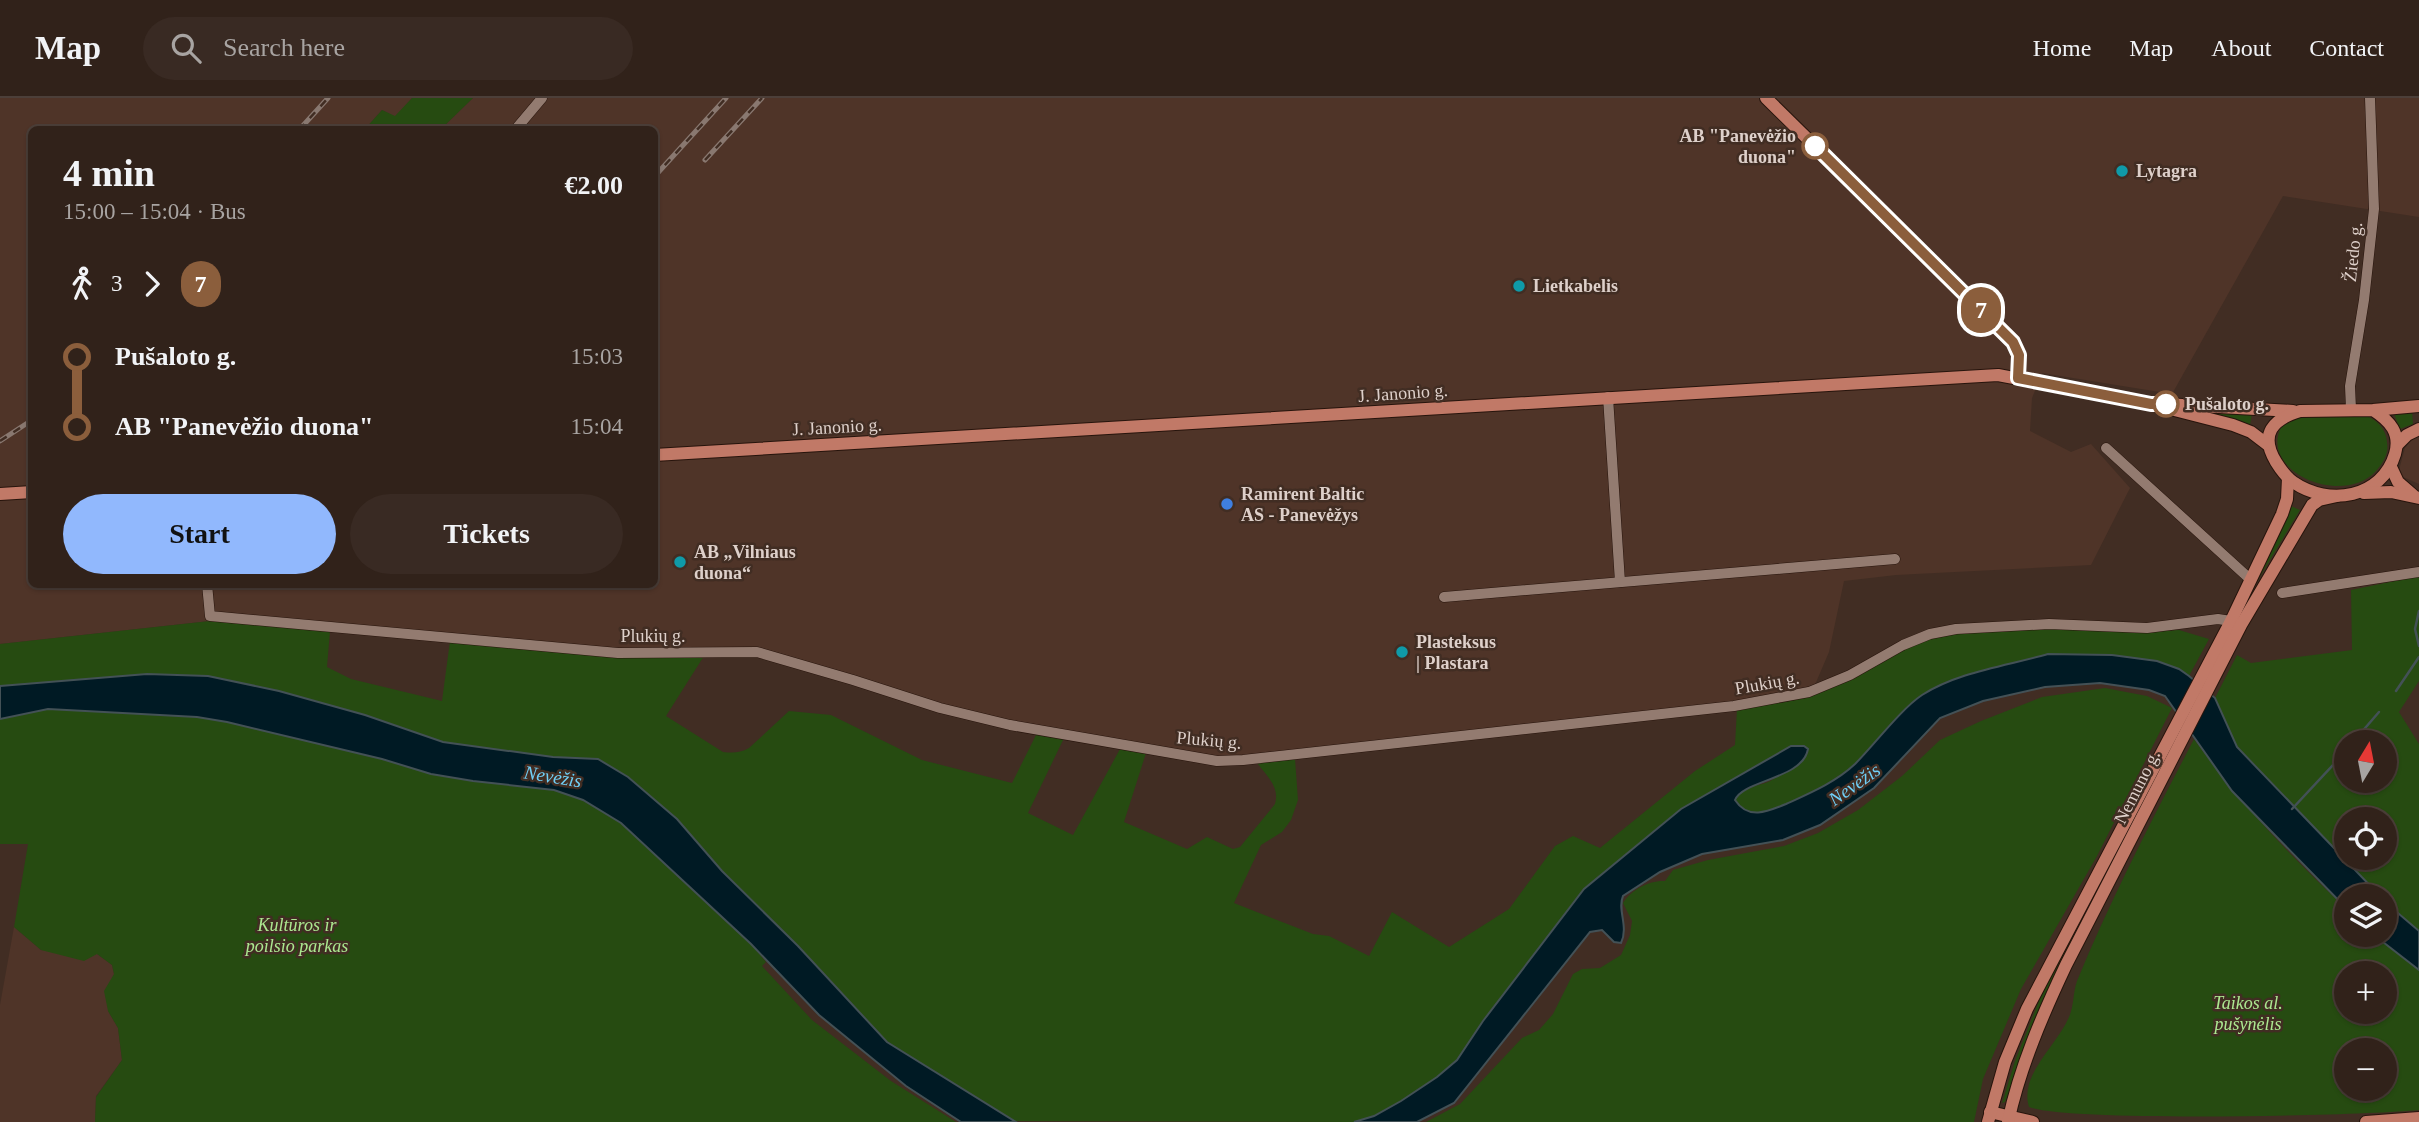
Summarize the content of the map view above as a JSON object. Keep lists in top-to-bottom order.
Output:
{
  "streets": {
    "main road": ["J. Janonio g.", "Nemuno g."],
    "street": ["Žiedo g.", "Plukių g."]
  },
  "crossings": [
    ["Žiedo g.", "J. Janonio g."],
    ["Žiedo g.", "Nemuno g."],
    ["J. Janonio g.", "Nemuno g."],
    ["Plukių g.", "Nemuno g."]
  ],
  "water": ["Nevėžis"],
  "parks": ["Kultūros ir poilsio parkas", "Taikos al. pušynėlis"],
  "places": [
    "AB \"Panevėžio duona\"",
    "Lytagra",
    "Lietkabelis",
    "Pušaloto g.",
    "Ramirent Baltic AS - Panevėžys",
    "AB „Vilniaus duona“",
    "Plasteksus | Plastara"
  ],
  "lines": ["bus line 7"],
  "north": "top",
  "page": {
    "header": "Map",
    "search": "Search here",
    "nav": [
      "Home",
      "Map",
      "About",
      "Contact"
    ],
    "on_map": "7",
    "heading": ["4 min", "15:00 – 15:04 · Bus", "€2.00"],
    "legs": ["3", "7"],
    "list": [
      {
        "name": "Pušaloto g.",
        "value": "15:03"
      },
      {
        "name": "AB \"Panevėžio duona\"",
        "value": "15:04"
      }
    ],
    "buttons": ["Start", "Tickets"],
    "map_buttons": ["+", "−"]
  }
}
